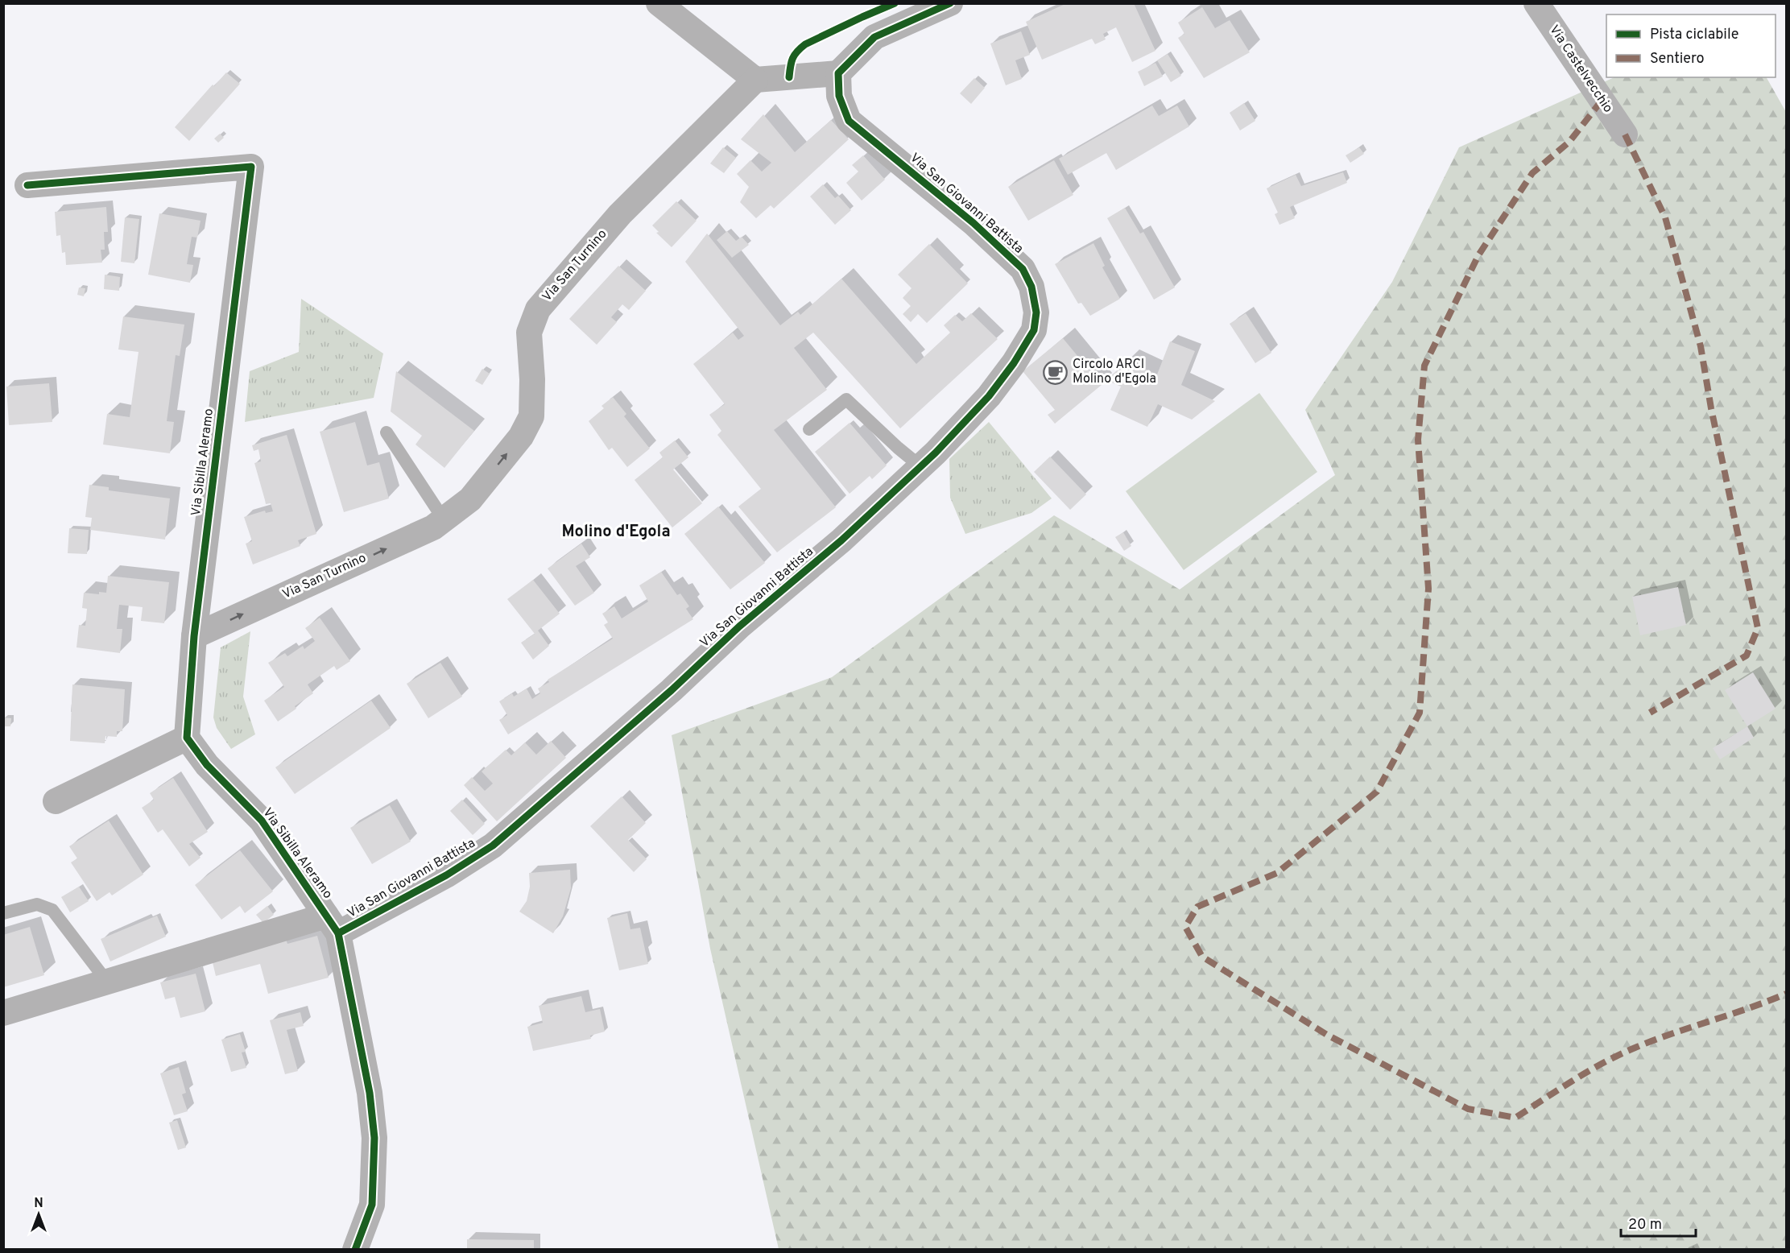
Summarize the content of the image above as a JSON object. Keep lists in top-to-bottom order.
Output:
{
  "streets": {
    "street": [
      "Via Castelvecchio",
      "Via San Giovanni Battista",
      "Via San Turnino",
      "Via Sibilla Aleramo"
    ]
  },
  "crossings": [
    ["Via San Giovanni Battista", "Via Sibilla Aleramo"],
    ["Via San Turnino", "Via Sibilla Aleramo"]
  ],
  "one_way": ["Via San Turnino"],
  "districts": ["Molino d'Egola"],
  "places": {
    "cafe": ["Circolo ARCI Molino d'Egola"]
  },
  "legend": ["Pista ciclabile", "Sentiero"],
  "scale_bar": "20 m",
  "north": "top"
}
